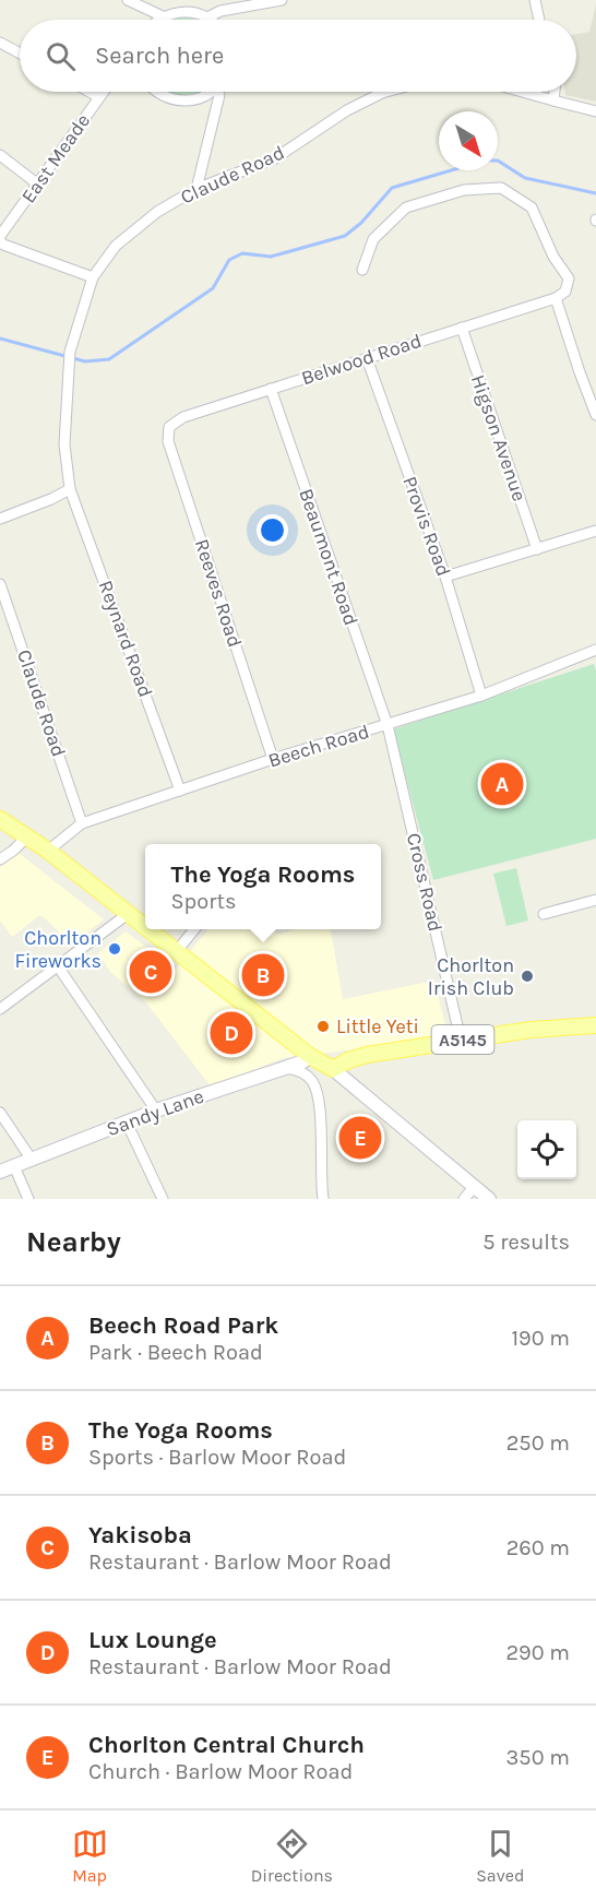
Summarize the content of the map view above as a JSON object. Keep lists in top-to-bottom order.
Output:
{
  "streets": {
    "main road": ["A5145"],
    "street": [
      "East Meade",
      "Claude Road",
      "Belwood Road",
      "Higson Avenue",
      "Provis Road",
      "Beaumont Road",
      "Reeves Road",
      "Reynard Road",
      "Beech Road",
      "Cross Road",
      "Sandy Lane"
    ]
  },
  "crossings": [
    ["Claude Road", "Reynard Road"],
    ["Claude Road", "Beech Road"],
    ["Belwood Road", "Higson Avenue"],
    ["Belwood Road", "Provis Road"],
    ["Belwood Road", "Beaumont Road"],
    ["Belwood Road", "Reeves Road"],
    ["Provis Road", "Beech Road"],
    ["Beaumont Road", "Beech Road"],
    ["Beaumont Road", "Cross Road"],
    ["Reeves Road", "Beech Road"],
    ["Reynard Road", "Beech Road"],
    ["Beech Road", "Cross Road"],
    ["Cross Road", "A5145"]
  ],
  "places": ["Chorlton Fireworks", "Chorlton Irish Club", "Little Yeti"],
  "north": "bottom right",
  "page": {
    "search": "Search here",
    "pins": [
      "A",
      "C",
      "B",
      "D",
      "E"
    ],
    "popup": ["The Yoga Rooms", "Sports"],
    "heading": ["Nearby", "5 results"],
    "list": [
      {
        "mark": "A",
        "name": "Beech Road Park",
        "note": "Park · Beech Road",
        "value": "190 m"
      },
      {
        "mark": "B",
        "name": "The Yoga Rooms",
        "note": "Sports · Barlow Moor Road",
        "value": "250 m"
      },
      {
        "mark": "C",
        "name": "Yakisoba",
        "note": "Restaurant · Barlow Moor Road",
        "value": "260 m"
      },
      {
        "mark": "D",
        "name": "Lux Lounge",
        "note": "Restaurant · Barlow Moor Road",
        "value": "290 m"
      },
      {
        "mark": "E",
        "name": "Chorlton Central Church",
        "note": "Church · Barlow Moor Road",
        "value": "350 m"
      }
    ],
    "nav": ["Map", "Directions", "Saved"]
  }
}
